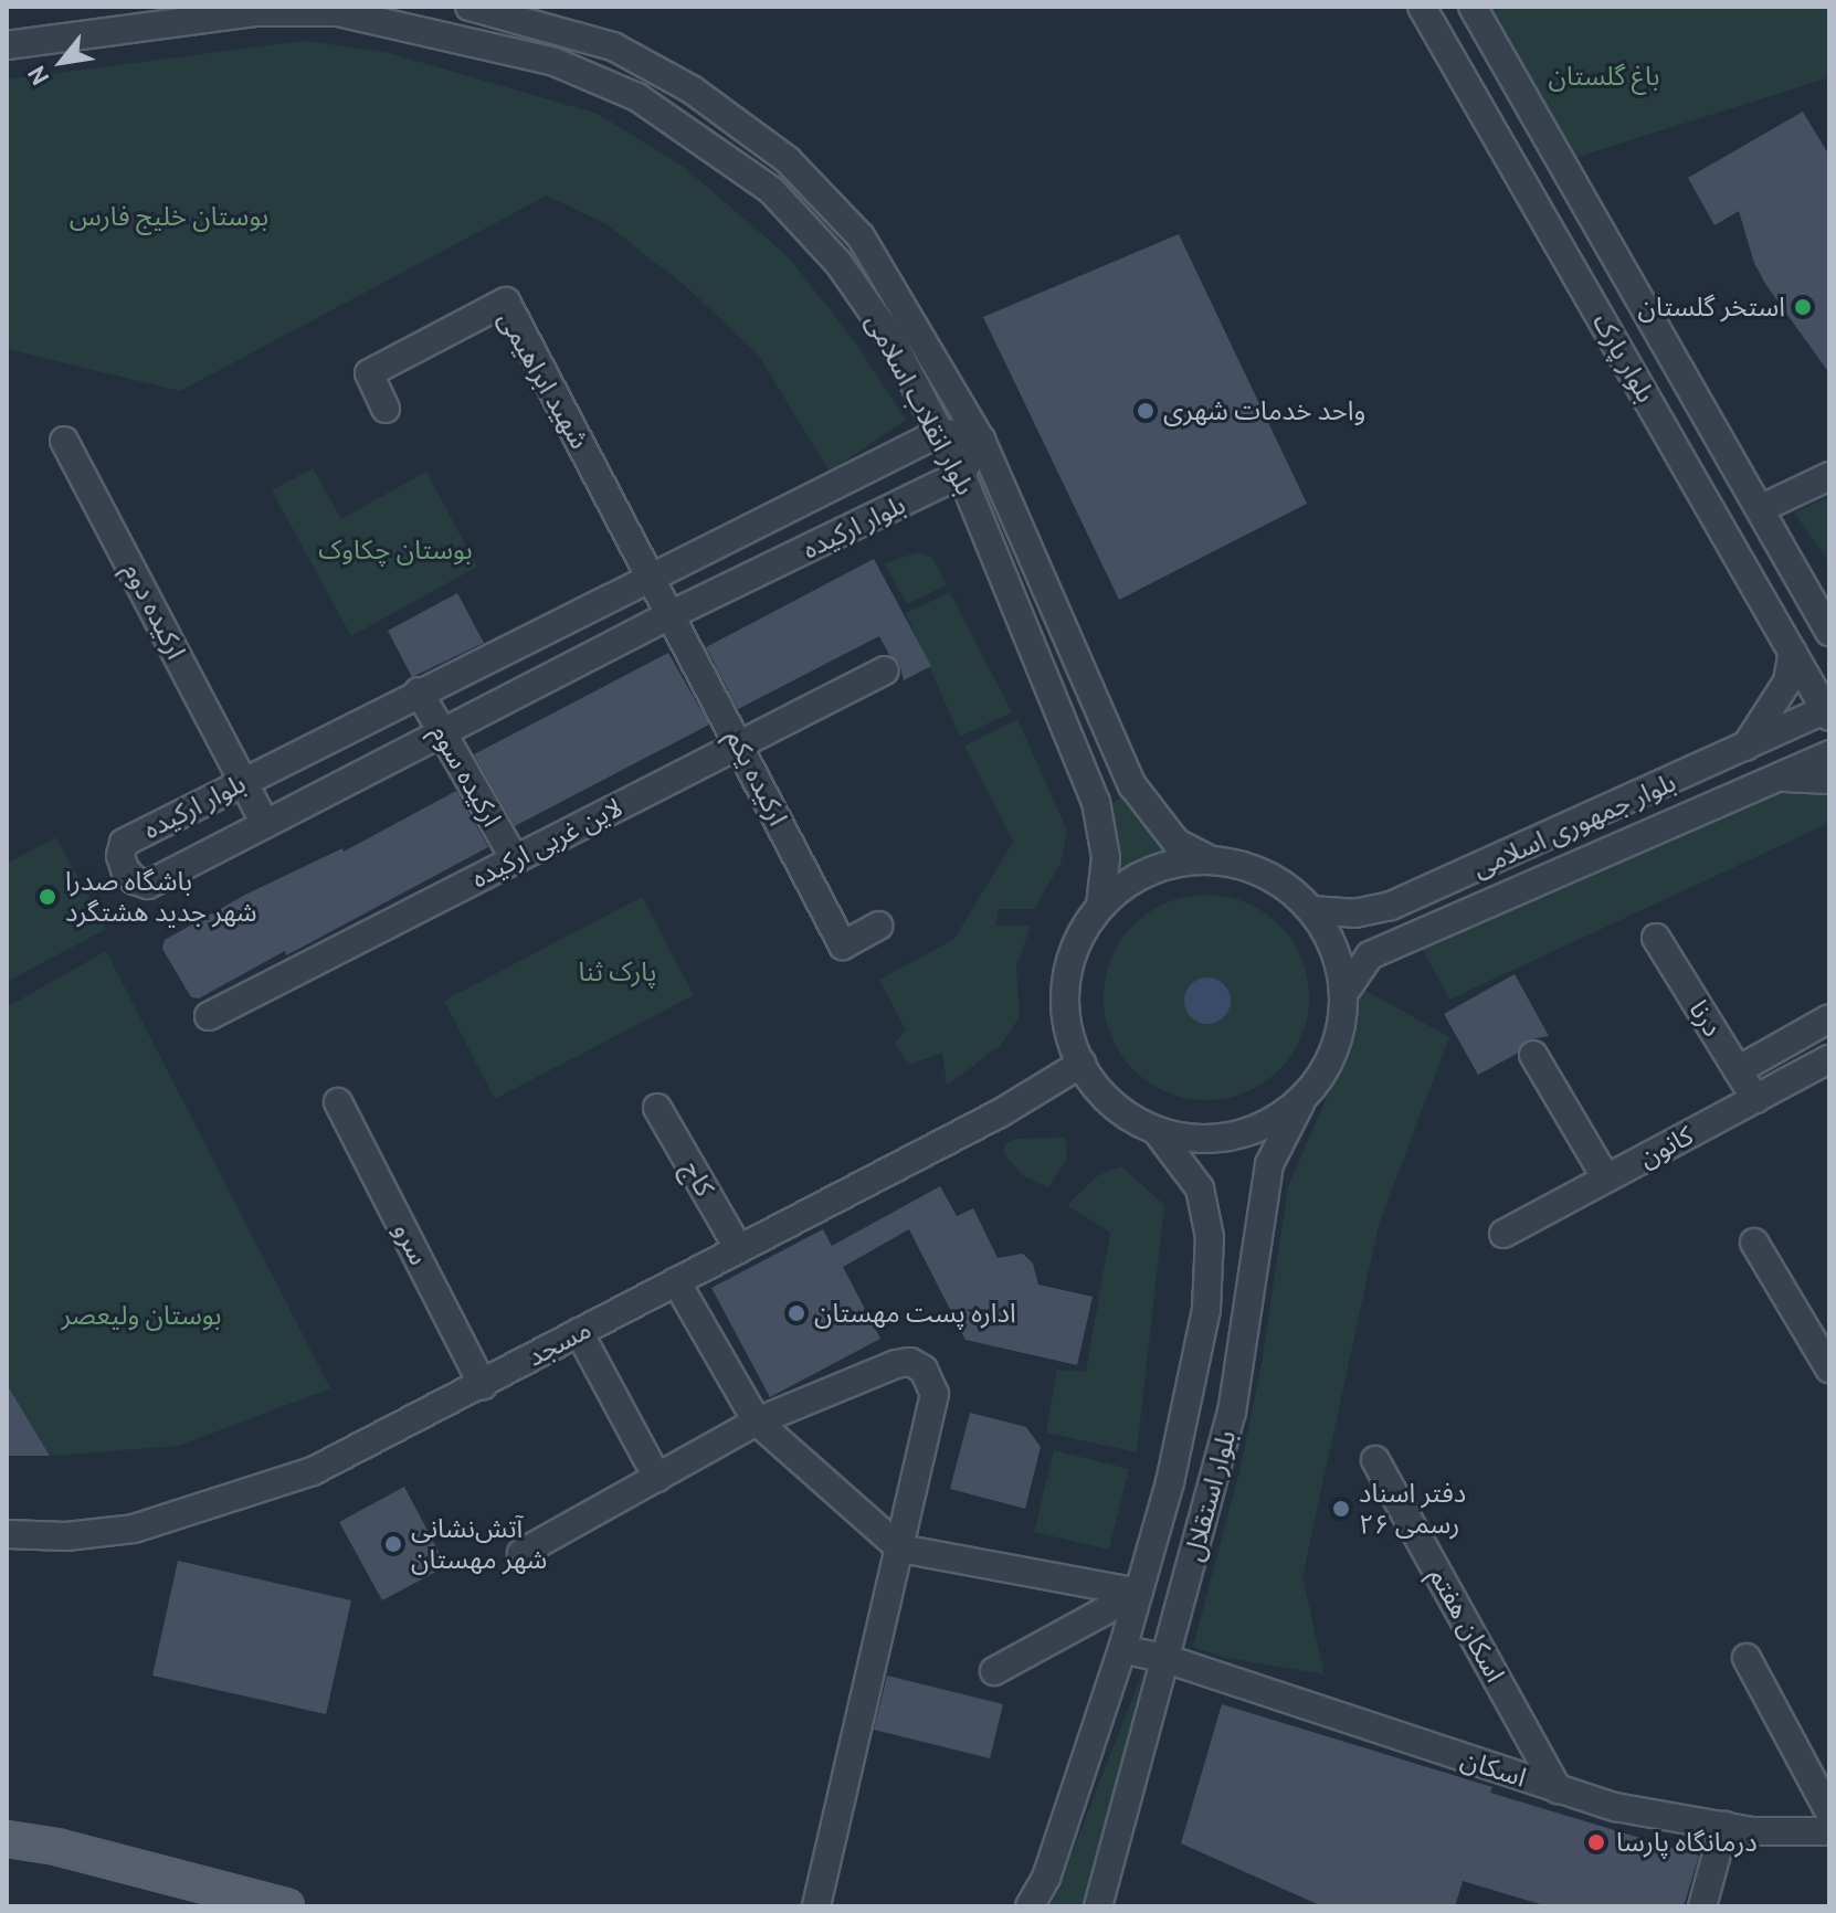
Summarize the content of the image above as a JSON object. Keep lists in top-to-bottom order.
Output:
{
  "streets": {
    "street": [
      "بلوار پارک",
      "شهید ابراهیمی",
      "بلوار انقلاب اسلامی",
      "بلوار ارکیده",
      "ارکیده دوم",
      "ارکیده سوم",
      "ارکیده یکم",
      "بلوار جمهوری اسلامی",
      "لاین غربی ارکیده",
      "درنا",
      "کانون",
      "کاج",
      "سرو",
      "مسجد",
      "بلوار استقلال",
      "اسکان هفتم",
      "اسکان"
    ]
  },
  "crossings": [
    ["بلوار پارک", "بلوار جمهوری اسلامی"],
    ["شهید ابراهیمی", "بلوار ارکیده"],
    ["شهید ابراهیمی", "ارکیده یکم"],
    ["بلوار انقلاب اسلامی", "بلوار ارکیده"],
    ["بلوار انقلاب اسلامی", "بلوار جمهوری اسلامی"],
    ["بلوار انقلاب اسلامی", "مسجد"],
    ["بلوار انقلاب اسلامی", "بلوار استقلال"],
    ["بلوار ارکیده", "ارکیده دوم"],
    ["بلوار ارکیده", "ارکیده سوم"],
    ["بلوار ارکیده", "ارکیده یکم"],
    ["ارکیده سوم", "لاین غربی ارکیده"],
    ["ارکیده یکم", "لاین غربی ارکیده"],
    ["بلوار جمهوری اسلامی", "مسجد"],
    ["بلوار جمهوری اسلامی", "بلوار استقلال"],
    ["درنا", "کانون"],
    ["کاج", "مسجد"],
    ["سرو", "مسجد"],
    ["مسجد", "بلوار استقلال"],
    ["بلوار استقلال", "اسکان"],
    ["اسکان هفتم", "اسکان"]
  ],
  "parks": [
    "باغ گلستان",
    "بوستان خلیج فارس",
    "بوستان چکاوک",
    "پارک ثنا",
    "بوستان ولیعصر"
  ],
  "places": [
    "استخر گلستان",
    "واحد خدمات شهری",
    "باشگاه صدرا شهر جدید هشتگرد",
    "اداره پست مهستان",
    "دفتر اسناد رسمی ۲۶",
    "آتش‌نشانی شهر مهستان",
    "درمانگاه پارسا"
  ],
  "north": "bottom left"
}
